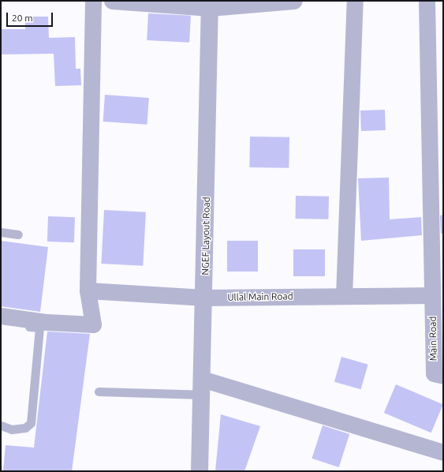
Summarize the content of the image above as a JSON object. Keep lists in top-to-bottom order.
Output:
{
  "streets": {
    "street": ["NGEF Layout Road", "Ullal Main Road", "Main Road"]
  },
  "crossings": [
    ["NGEF Layout Road", "Ullal Main Road"],
    ["Ullal Main Road", "Main Road"]
  ],
  "scale_bar": "20 m"
}
